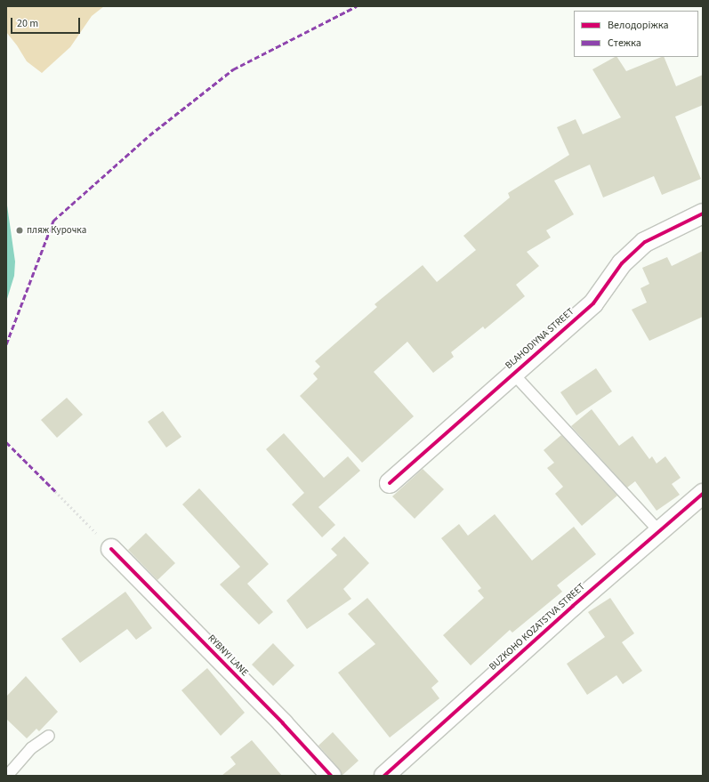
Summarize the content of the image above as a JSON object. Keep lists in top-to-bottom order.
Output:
{
  "streets": {
    "street": ["BLAHODIYNA STREET", "BUZKOHO KOZATSTVA STREET", "RYBNYI LANE"]
  },
  "places": ["пляж Курочка"],
  "legend": ["Велодоріжка", "Стежка"],
  "scale_bar": "20 m"
}
